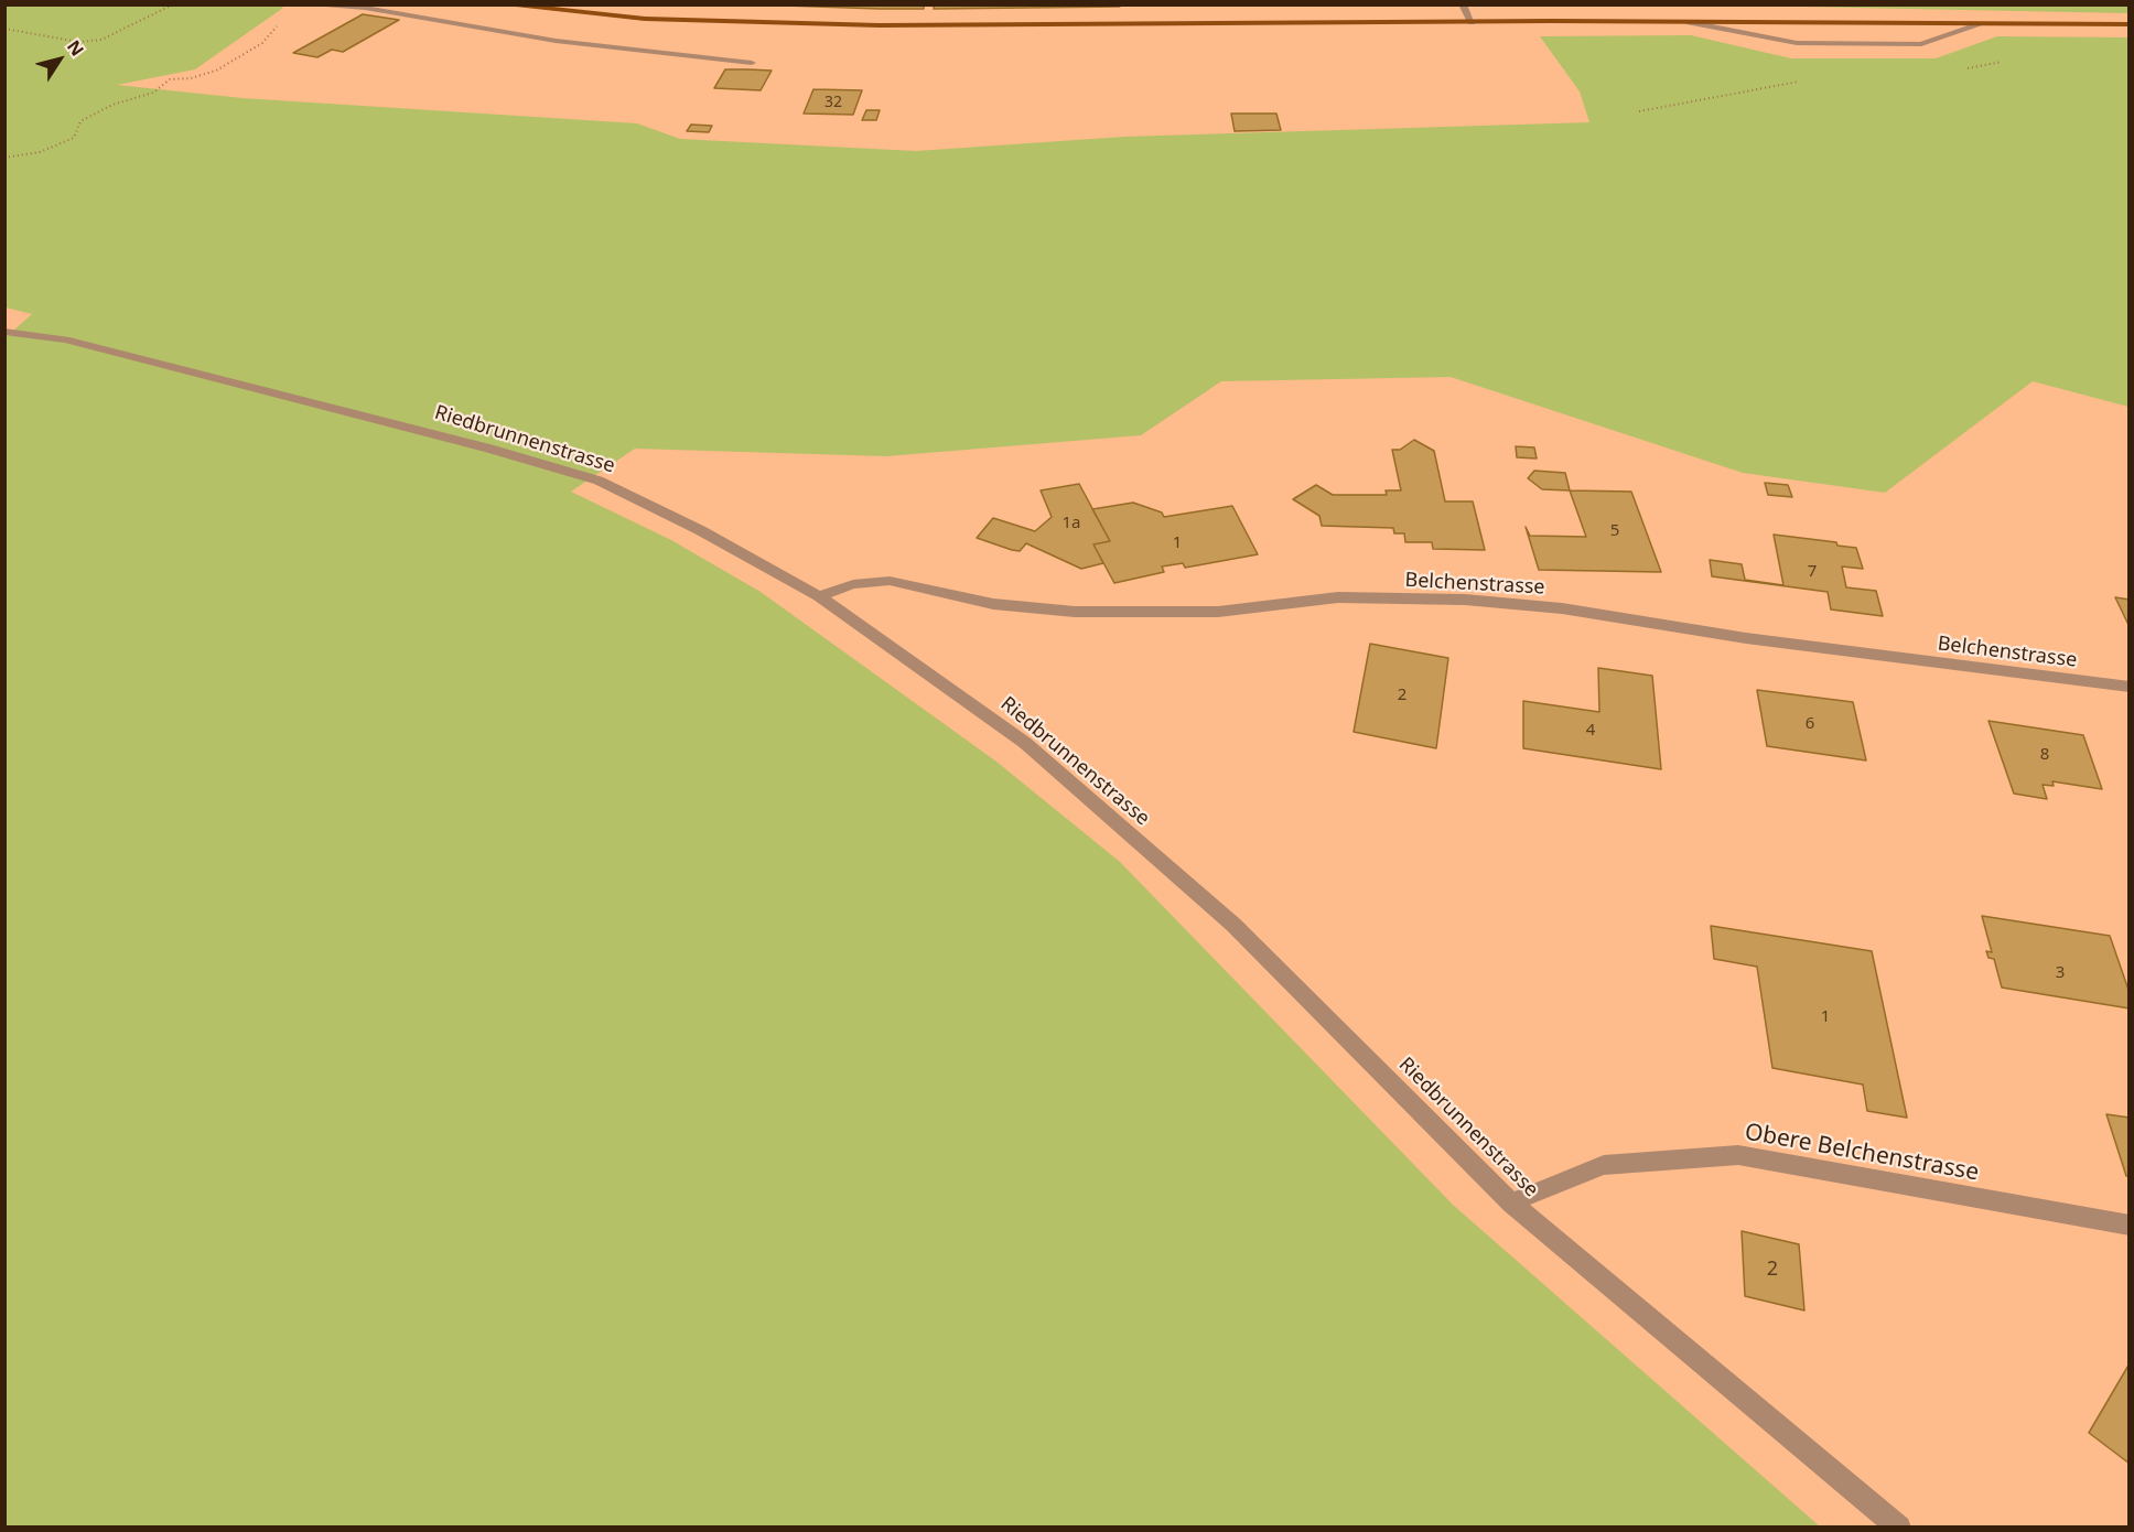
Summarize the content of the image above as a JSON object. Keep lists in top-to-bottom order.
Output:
{
  "streets": {
    "street": ["Riedbrunnenstrasse", "Belchenstrasse", "Obere Belchenstrasse"]
  },
  "crossings": [
    ["Riedbrunnenstrasse", "Belchenstrasse"],
    ["Riedbrunnenstrasse", "Obere Belchenstrasse"]
  ],
  "house_numbers": [
    "32",
    "1a",
    "5",
    "1",
    "7",
    "2",
    "6",
    "4",
    "8",
    "3",
    "1",
    "2"
  ],
  "north": "top right"
}
